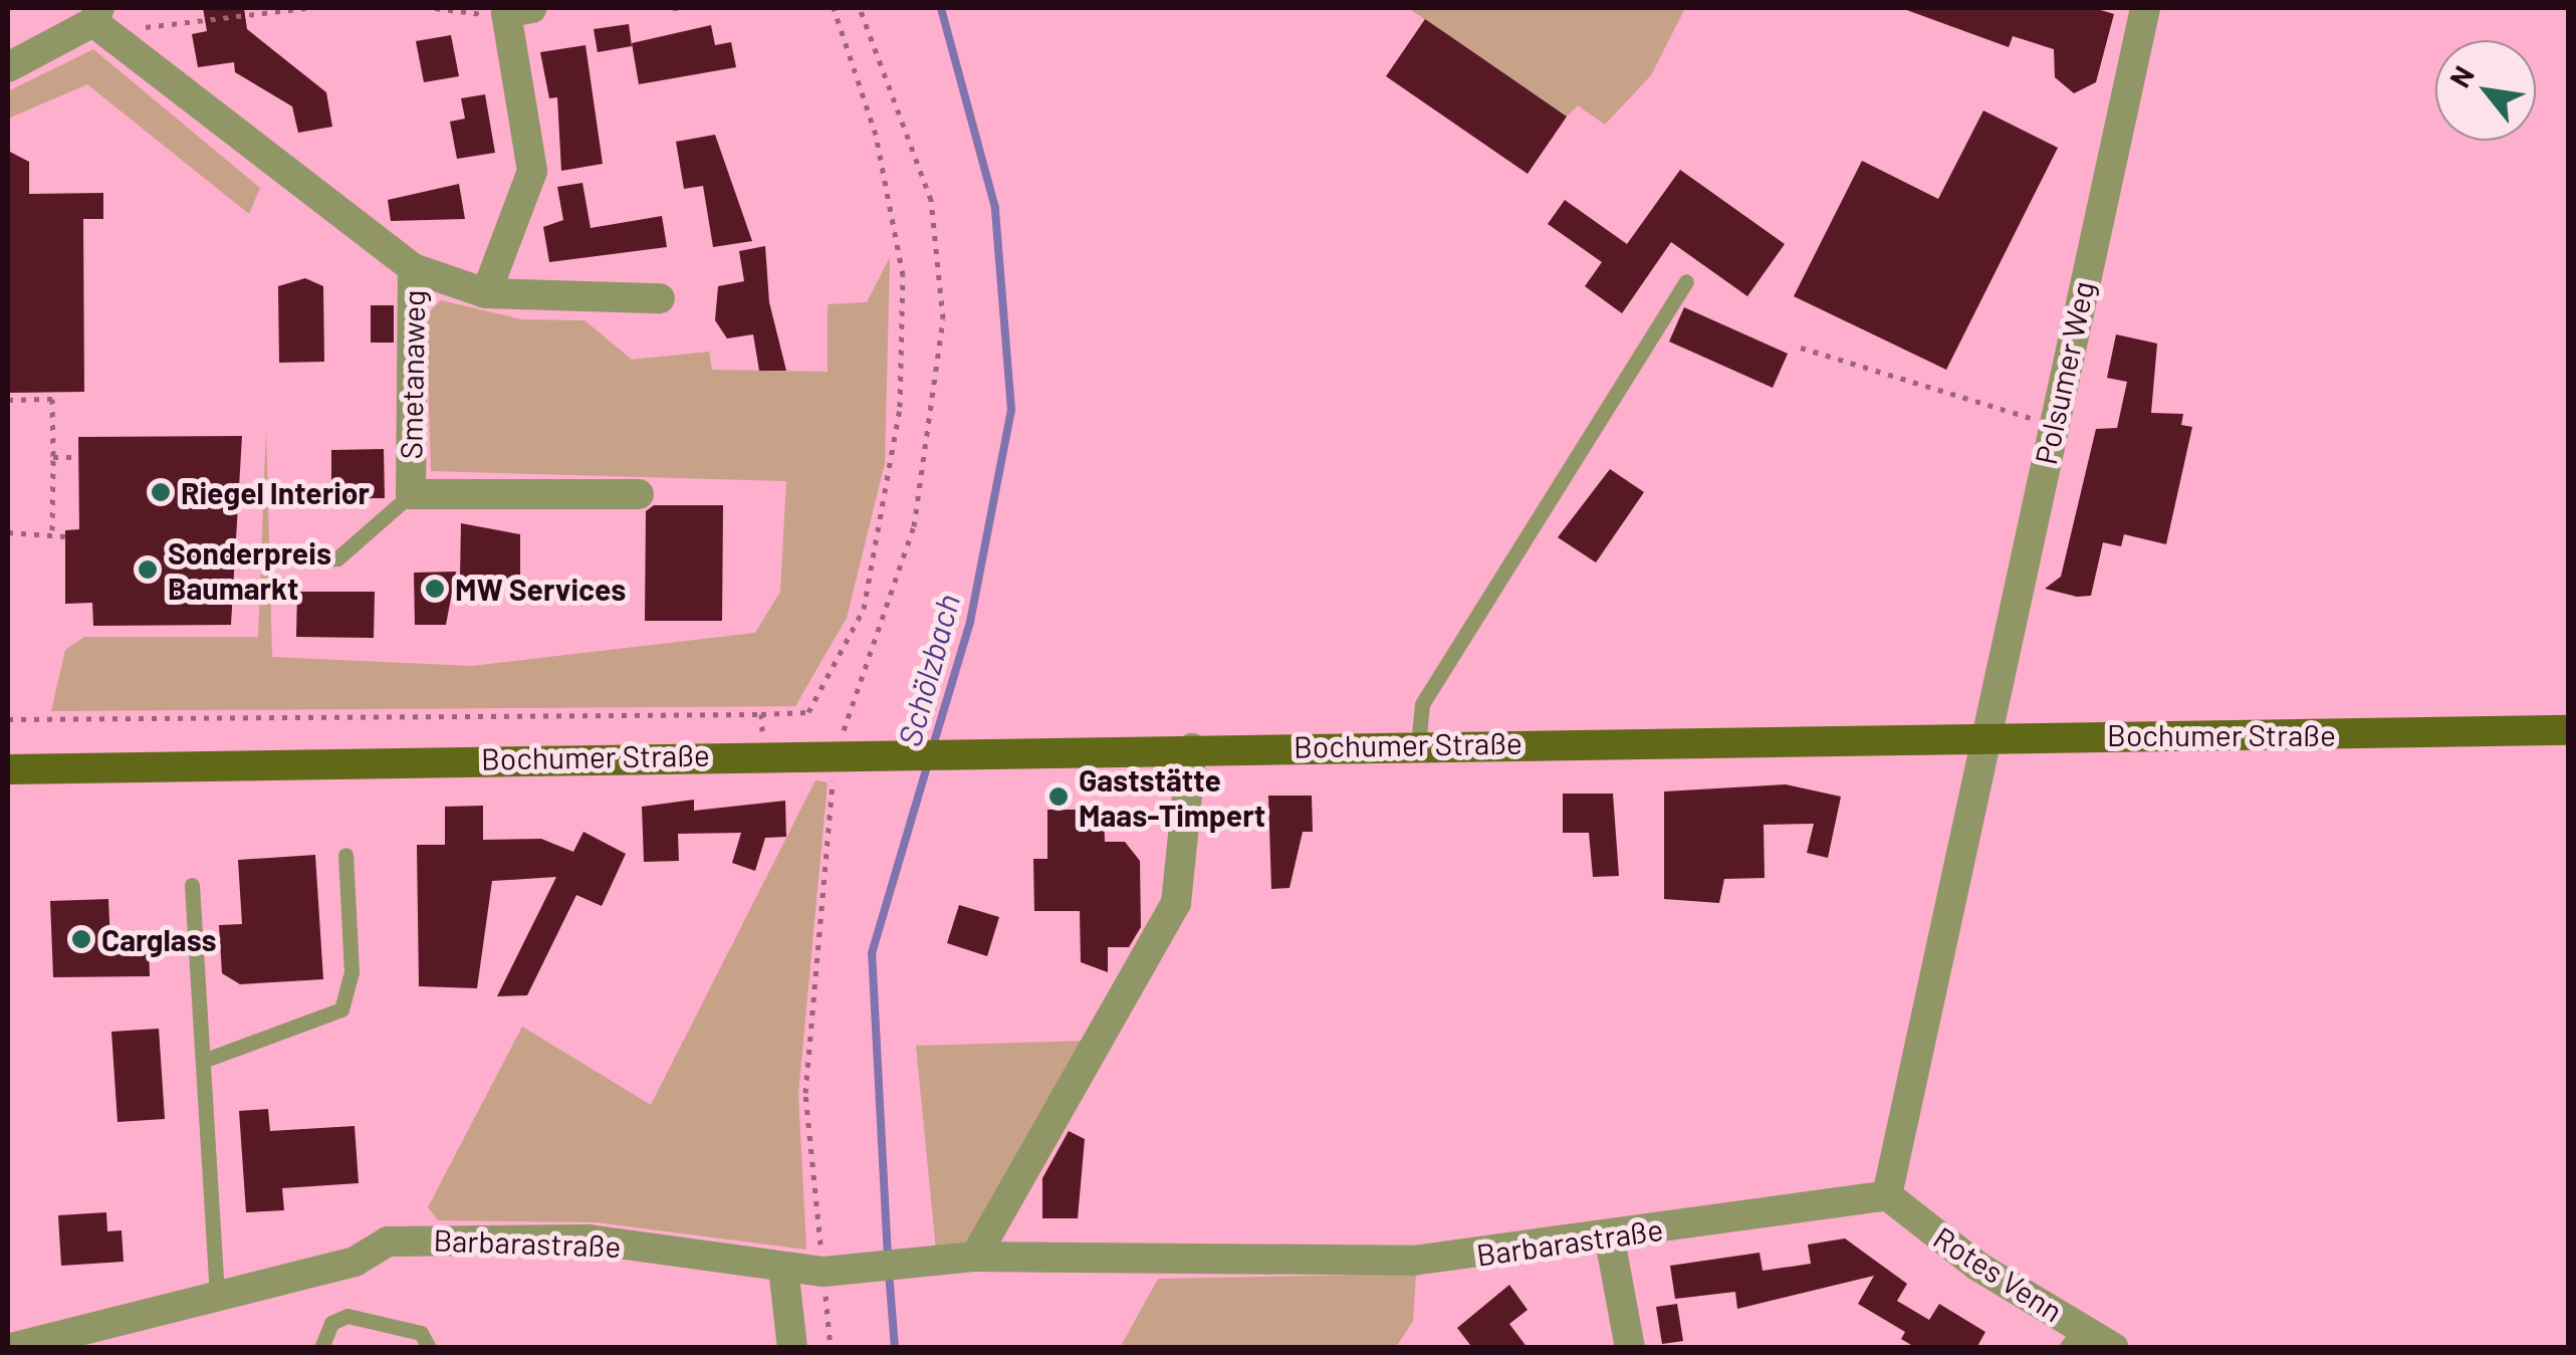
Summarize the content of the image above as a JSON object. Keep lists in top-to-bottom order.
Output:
{
  "streets": {
    "main road": ["Bochumer Straße"],
    "street": [
      "Polsumer Weg",
      "Smetanaweg",
      "Barbarastraße",
      "Rotes Venn"
    ]
  },
  "crossings": [
    ["Polsumer Weg", "Bochumer Straße"],
    ["Barbarastraße", "Rotes Venn"]
  ],
  "water": ["Schölzbach"],
  "places": [
    "Riegel Interior",
    "Sonderpreis Baumarkt",
    "MW Services",
    "Gaststätte Maas-Timpert",
    "Carglass"
  ],
  "north": "top left"
}
